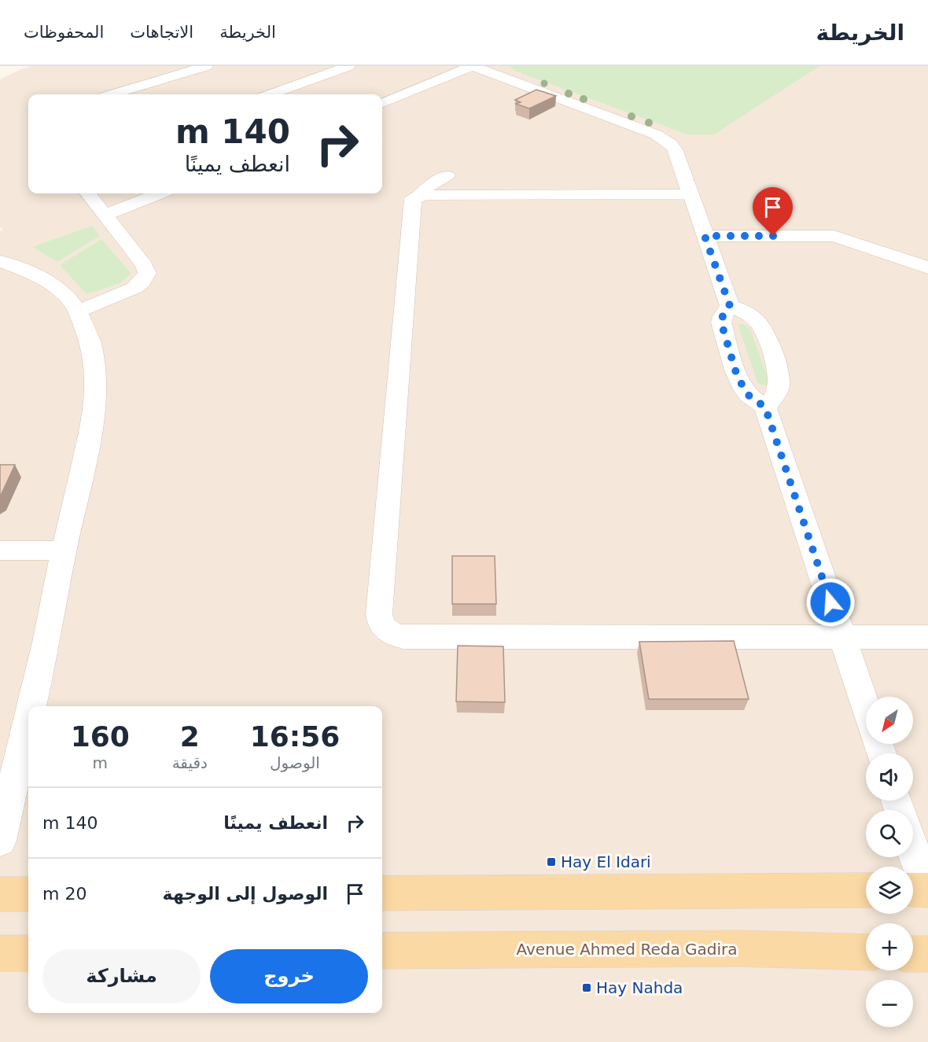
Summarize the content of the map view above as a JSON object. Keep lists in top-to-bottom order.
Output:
{
  "streets": {
    "main road": ["Avenue Ahmed Reda Gadira"]
  },
  "places": {
    "transit": ["Hay El Idari", "Hay Nahda"]
  },
  "north": "bottom left",
  "page": {
    "header": "الخريطة",
    "nav": ["الخريطة", "الاتجاهات", "المحفوظات"],
    "turn": ["140 m", "انعطف يمينًا"],
    "map_buttons": ["+", "−"],
    "eta": [
      "16:56",
      "الوصول",
      "2",
      "دقيقة",
      "160",
      "m"
    ],
    "list": [
      {
        "name": "انعطف يمينًا",
        "value": "140 m"
      },
      {
        "name": "الوصول إلى الوجهة",
        "value": "20 m"
      }
    ],
    "buttons": ["خروج", "مشاركة"]
  }
}
